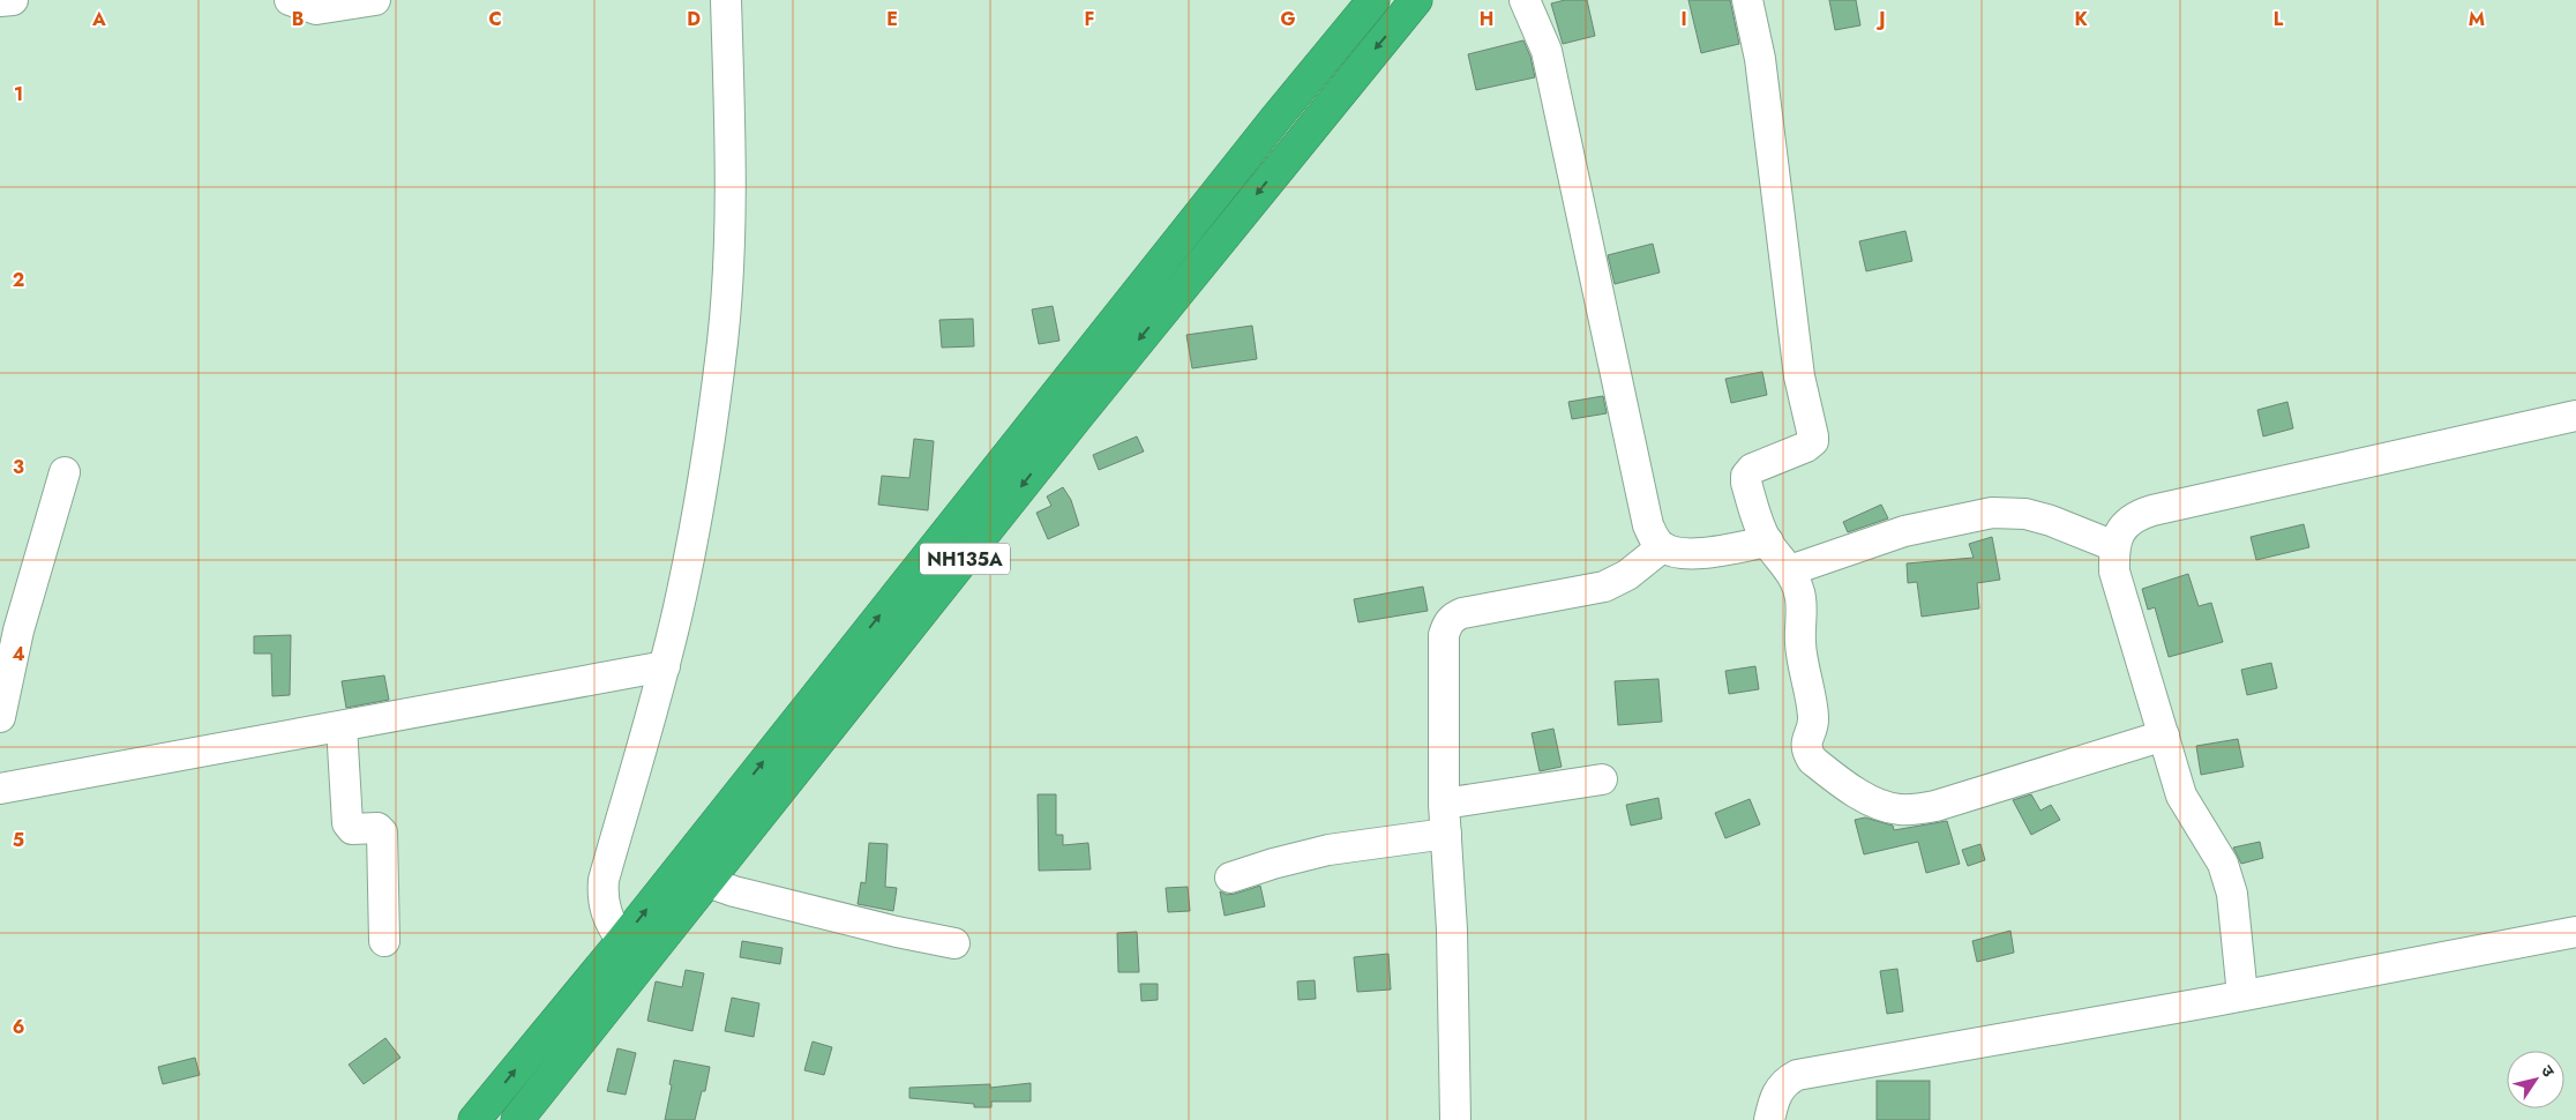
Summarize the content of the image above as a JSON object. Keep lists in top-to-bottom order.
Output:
{
  "streets": {
    "highway": ["NH135A"]
  },
  "north": "top right",
  "grid": {
    "columns": [
      "A",
      "B",
      "C",
      "D",
      "E",
      "F",
      "G",
      "H",
      "I",
      "J",
      "K",
      "L",
      "M"
    ],
    "rows": [
      "1",
      "2",
      "3",
      "4",
      "5",
      "6"
    ]
  }
}
